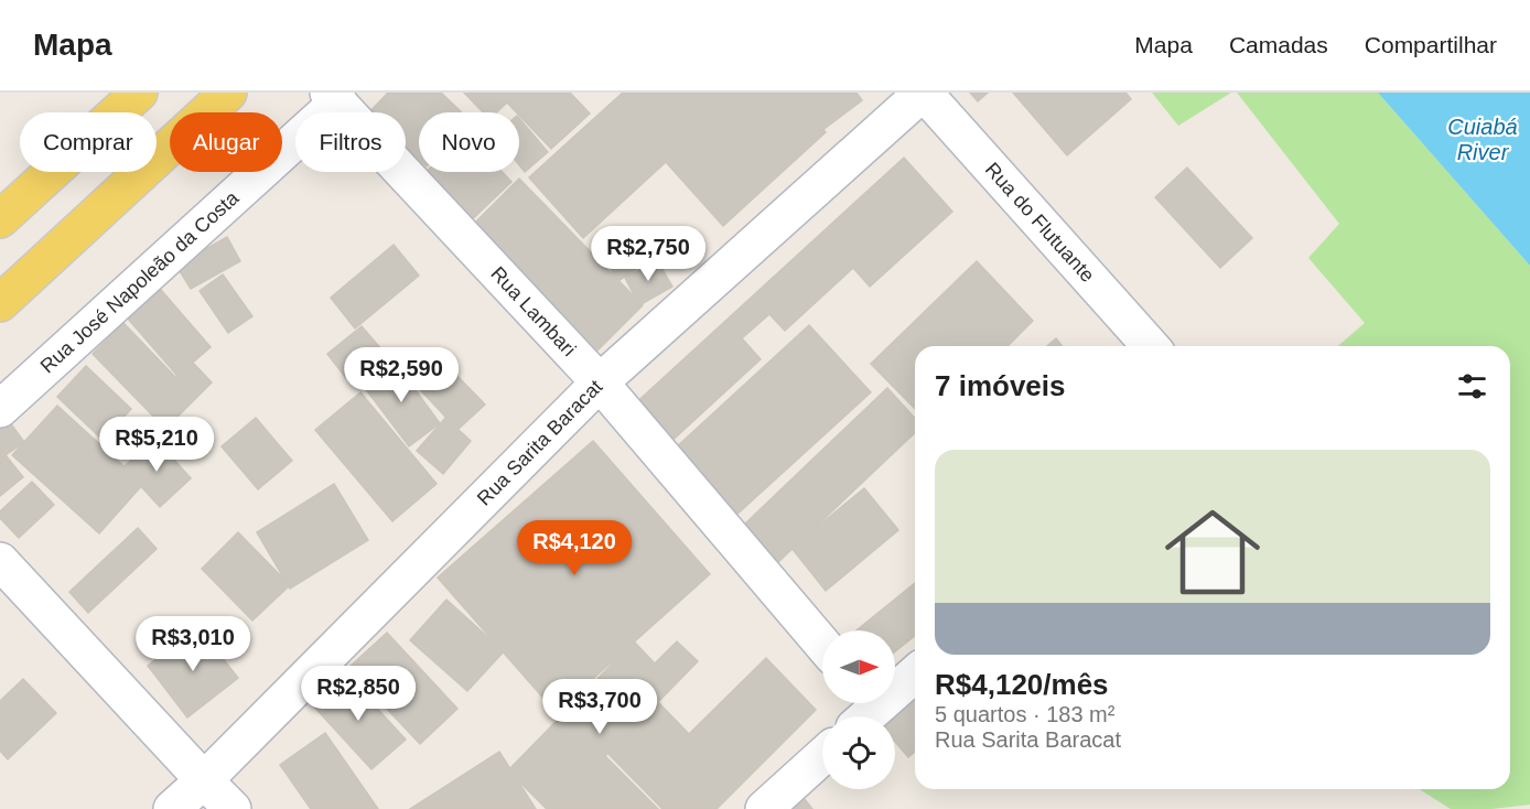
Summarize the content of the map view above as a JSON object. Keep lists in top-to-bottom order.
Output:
{
  "streets": {
    "street": [
      "Rua do Flutuante",
      "Rua José Napoleão da Costa",
      "Rua Lambari",
      "Rua Sarita Baracat"
    ]
  },
  "crossings": [
    ["Rua do Flutuante", "Rua Sarita Baracat"],
    ["Rua José Napoleão da Costa", "Rua Lambari"],
    ["Rua Lambari", "Rua Sarita Baracat"]
  ],
  "water": ["Cuiabá River"],
  "north": "right",
  "page": {
    "header": "Mapa",
    "nav": ["Mapa", "Camadas", "Compartilhar"],
    "chip": [
      "Comprar",
      "Alugar",
      "Filtros",
      "Novo"
    ],
    "price": [
      "R$2,750",
      "R$2,590",
      "R$5,210",
      "R$4,120",
      "R$3,010",
      "R$2,850",
      "R$3,700"
    ],
    "heading": "7 imóveis",
    "list": [
      {
        "name": "R$4,120/mês",
        "note": "5 quartos · 183 m² · Rua Sarita Baracat"
      }
    ]
  }
}
